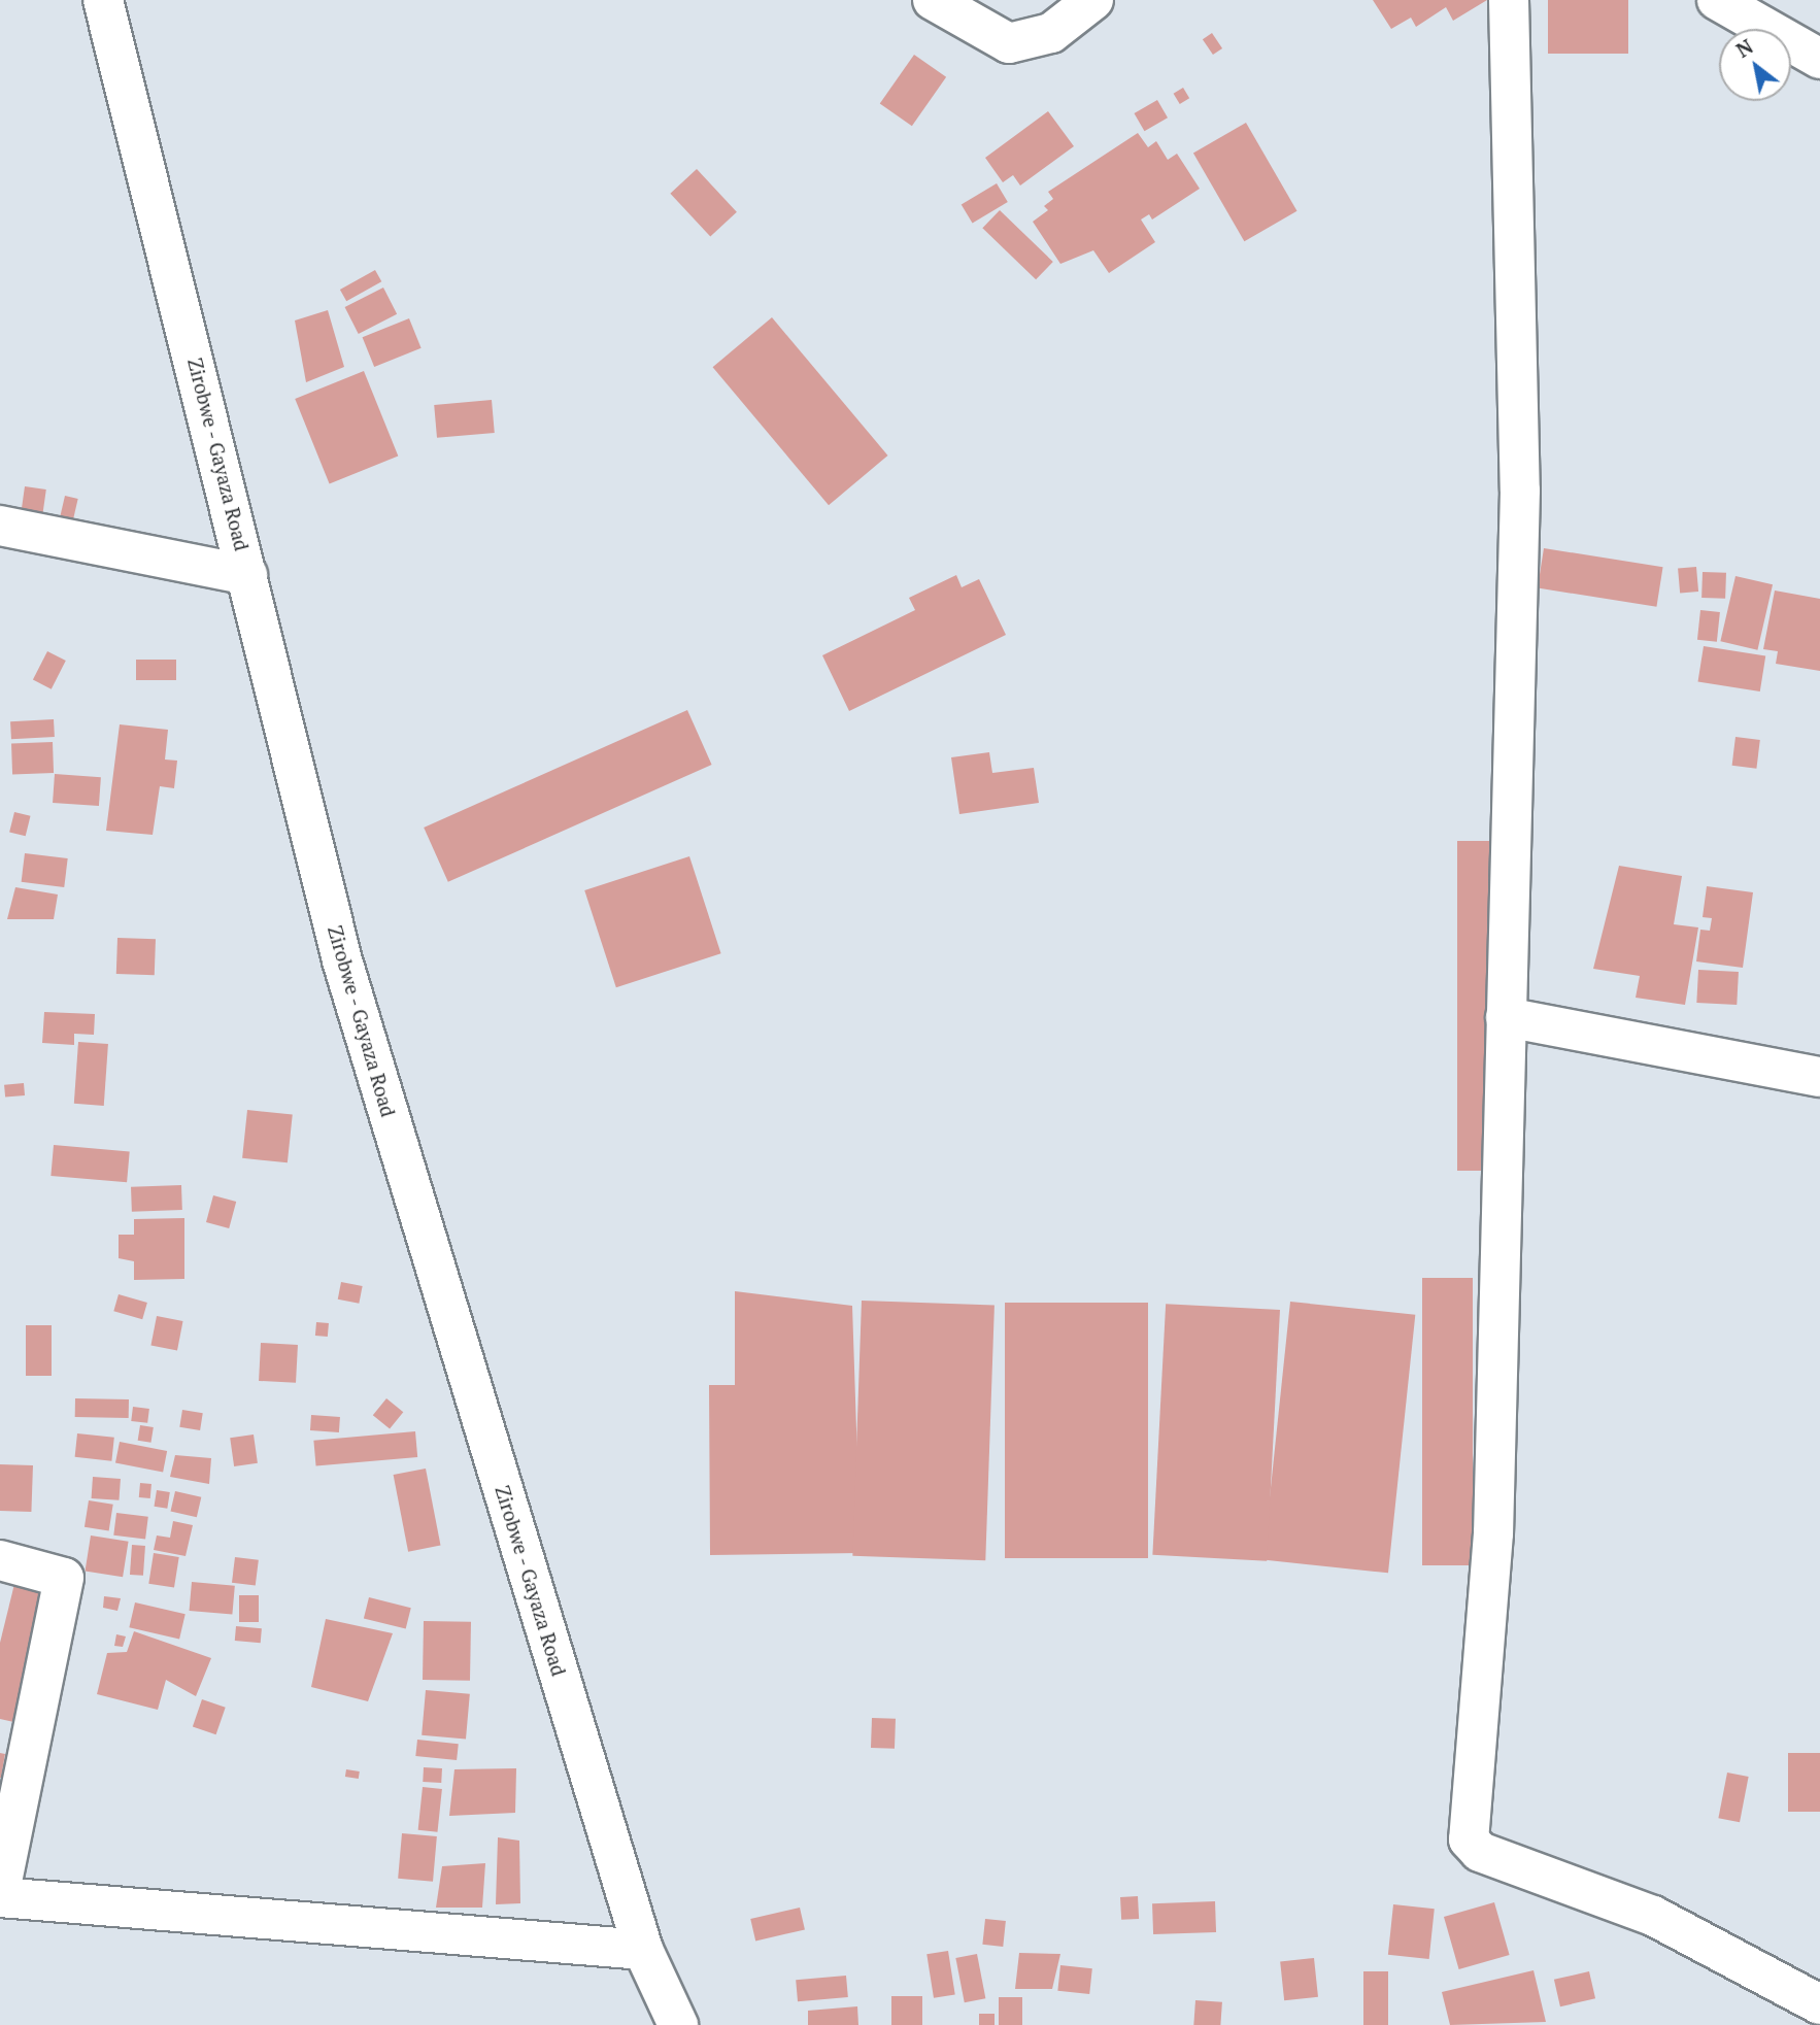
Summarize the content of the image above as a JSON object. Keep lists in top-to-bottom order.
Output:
{
  "streets": {
    "street": ["Zirobwe - Gayaza Road"]
  },
  "north": "top left"
}
